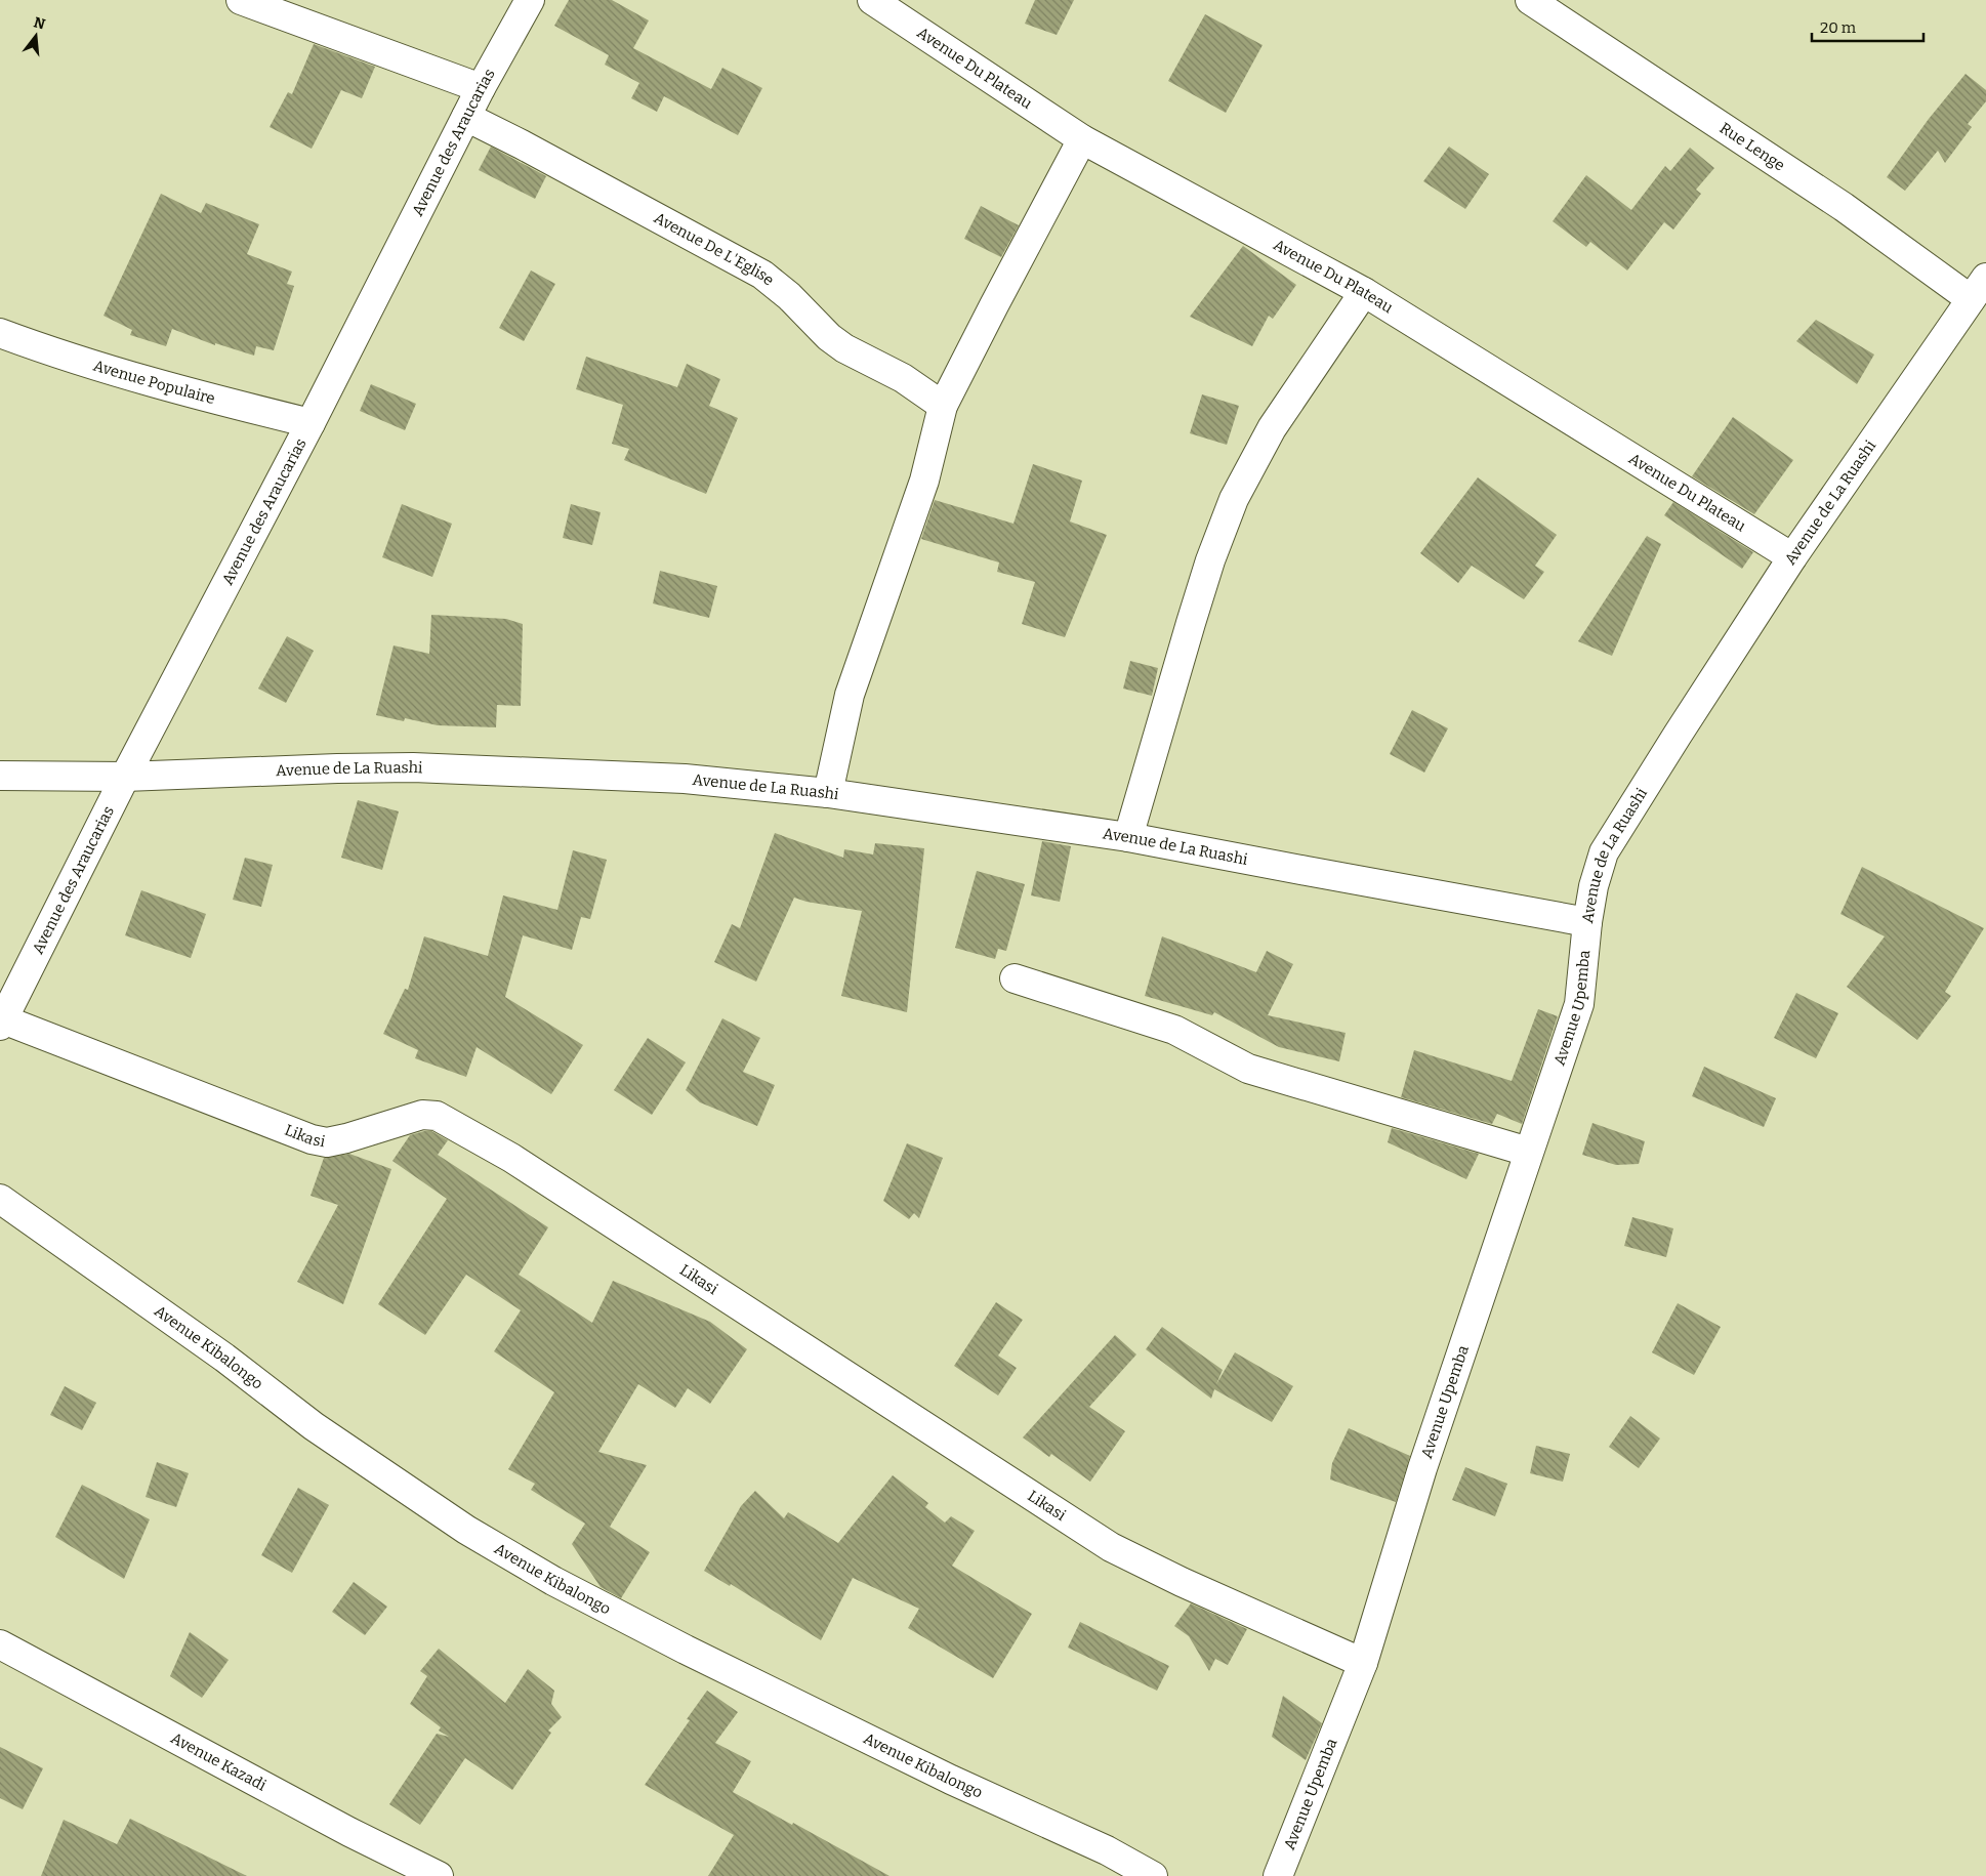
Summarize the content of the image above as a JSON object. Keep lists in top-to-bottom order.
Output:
{
  "streets": {
    "street": [
      "Avenue Du Plateau",
      "Avenue des Araucarias",
      "Rue Lenge",
      "Avenue De L'Eglise",
      "Avenue Populaire",
      "Avenue de La Ruashi",
      "Avenue Upemba",
      "Likasi",
      "Avenue Kibalongo",
      "Avenue Kazadi"
    ]
  },
  "crossings": [
    ["Avenue Du Plateau", "Avenue de La Ruashi"],
    ["Avenue des Araucarias", "Avenue De L'Eglise"],
    ["Avenue des Araucarias", "Avenue Populaire"],
    ["Avenue des Araucarias", "Avenue de La Ruashi"],
    ["Avenue des Araucarias", "Likasi"],
    ["Rue Lenge", "Avenue de La Ruashi"],
    ["Avenue de La Ruashi", "Avenue Upemba"],
    ["Avenue Upemba", "Likasi"]
  ],
  "scale_bar": "20 m",
  "north": "top"
}
